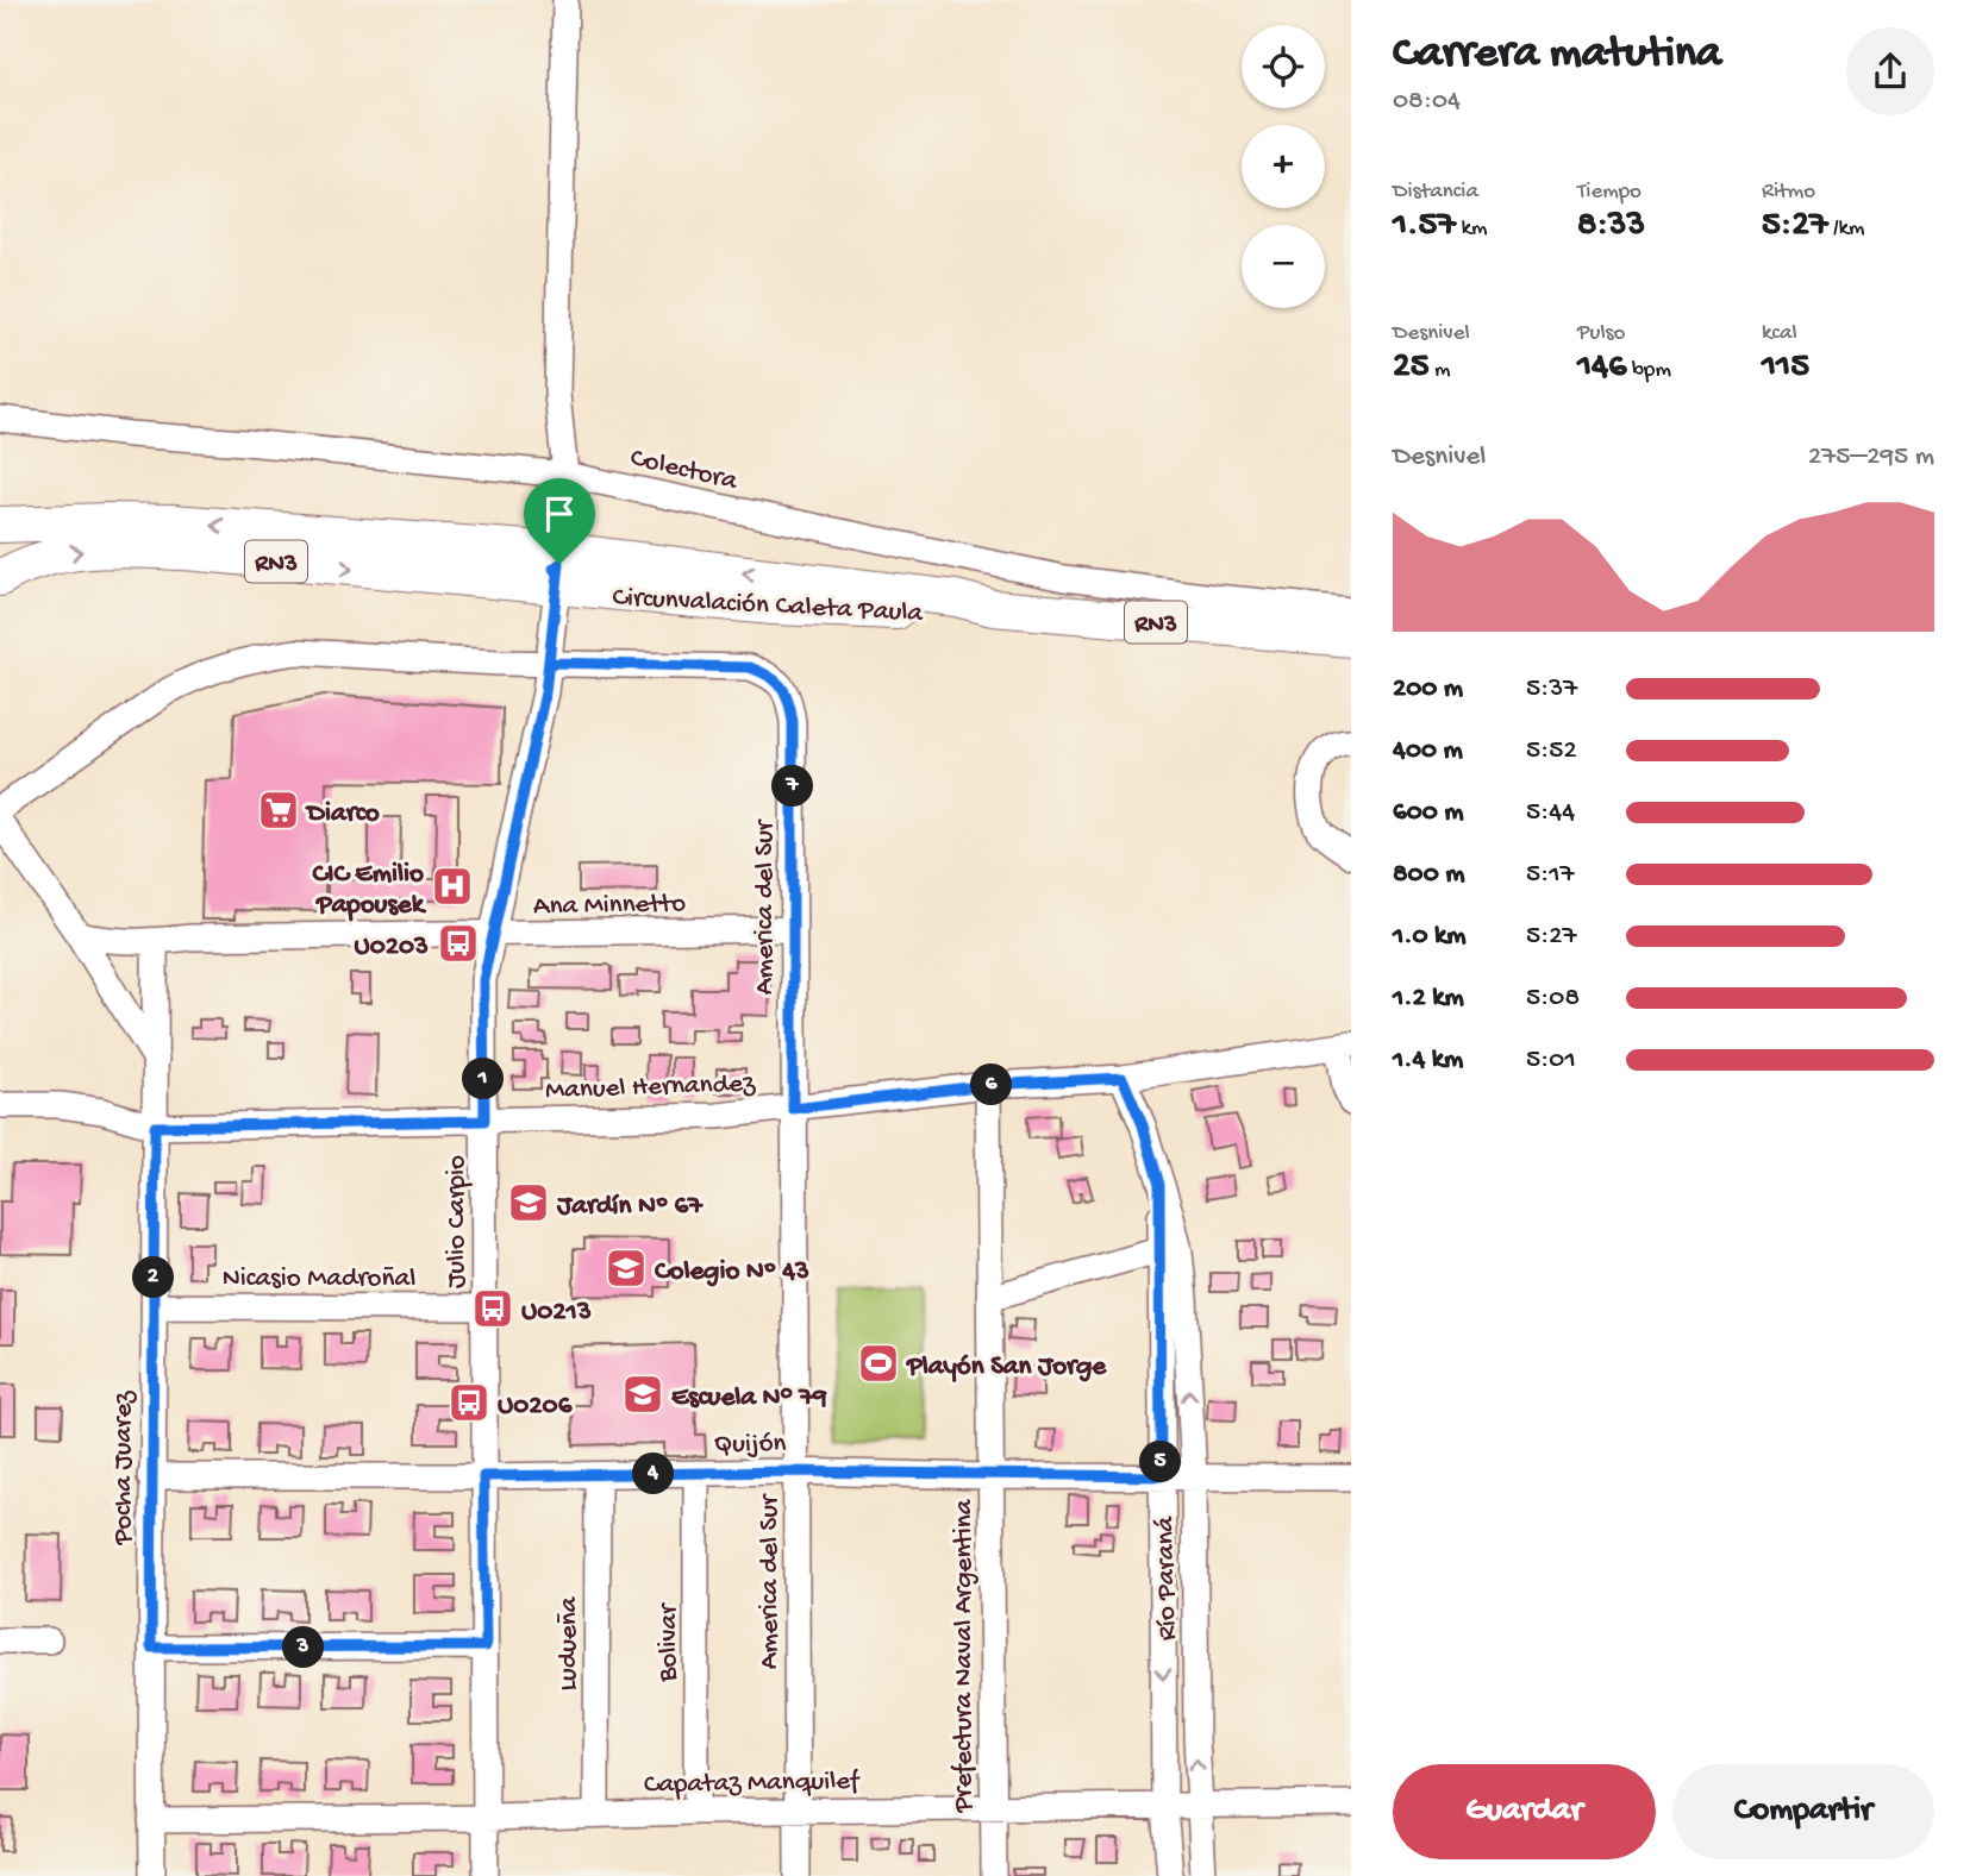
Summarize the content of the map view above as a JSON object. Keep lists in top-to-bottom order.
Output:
{
  "streets": {
    "highway": ["RN3", "Circunvalación Caleta Paula"],
    "street": [
      "Colectora",
      "Ana Minnetto",
      "America del Sur",
      "Manuel Hernandez",
      "Julio Carpio",
      "Nicasio Madroñal",
      "Quijón",
      "Pocha Juarez",
      "Río Paraná",
      "Bolivar",
      "Ludueña",
      "Prefectura Naval Argentina",
      "Capataz Manquilef"
    ]
  },
  "crossings": [
    ["Colectora", "Julio Carpio"],
    ["Circunvalación Caleta Paula", "Julio Carpio"],
    ["Ana Minnetto", "America del Sur"],
    ["Ana Minnetto", "Julio Carpio"],
    ["Ana Minnetto", "Pocha Juarez"],
    ["America del Sur", "Manuel Hernandez"],
    ["America del Sur", "Julio Carpio"],
    ["America del Sur", "Quijón"],
    ["America del Sur", "Capataz Manquilef"],
    ["Manuel Hernandez", "Julio Carpio"],
    ["Manuel Hernandez", "Pocha Juarez"],
    ["Manuel Hernandez", "Río Paraná"],
    ["Manuel Hernandez", "Prefectura Naval Argentina"],
    ["Julio Carpio", "Nicasio Madroñal"],
    ["Julio Carpio", "Quijón"],
    ["Julio Carpio", "Capataz Manquilef"],
    ["Nicasio Madroñal", "Pocha Juarez"],
    ["Quijón", "Pocha Juarez"],
    ["Quijón", "Río Paraná"],
    ["Quijón", "Bolivar"],
    ["Quijón", "Ludueña"],
    ["Quijón", "Prefectura Naval Argentina"],
    ["Pocha Juarez", "Capataz Manquilef"],
    ["Río Paraná", "Capataz Manquilef"],
    ["Bolivar", "Capataz Manquilef"],
    ["Ludueña", "Capataz Manquilef"],
    ["Prefectura Naval Argentina", "Capataz Manquilef"]
  ],
  "places": {
    "supermarket": ["Diarco"],
    "hospital": ["CIC Emilio Papousek"],
    "bus stop": ["U0203", "U0213", "U0206"],
    "school or university": ["Jardín Nº 67", "Colegio Nº 43", "Escuela N° 79"],
    "sports": ["Playón San Jorge"]
  },
  "page": {
    "heading": ["Carrera matutina", "08:04"],
    "map_buttons": ["+", "−"],
    "stats": [
      ["Distancia", "1.57 km"],
      ["Tiempo", "8:33"],
      ["Ritmo", "5:27 /km"],
      ["Desnivel", "25 m"],
      ["Pulso", "146 bpm"],
      ["kcal", "115"]
    ],
    "chart": ["Desnivel", "275–295 m"],
    "list": [
      {
        "name": "200 m",
        "note": "5:37"
      },
      {
        "name": "400 m",
        "note": "5:52"
      },
      {
        "name": "600 m",
        "note": "5:44"
      },
      {
        "name": "800 m",
        "note": "5:17"
      },
      {
        "name": "1.0 km",
        "note": "5:27"
      },
      {
        "name": "1.2 km",
        "note": "5:08"
      },
      {
        "name": "1.4 km",
        "note": "5:01"
      }
    ],
    "pins": [
      "7",
      "1",
      "6",
      "2",
      "5",
      "4",
      "3"
    ],
    "buttons": ["Guardar", "Compartir"]
  }
}
